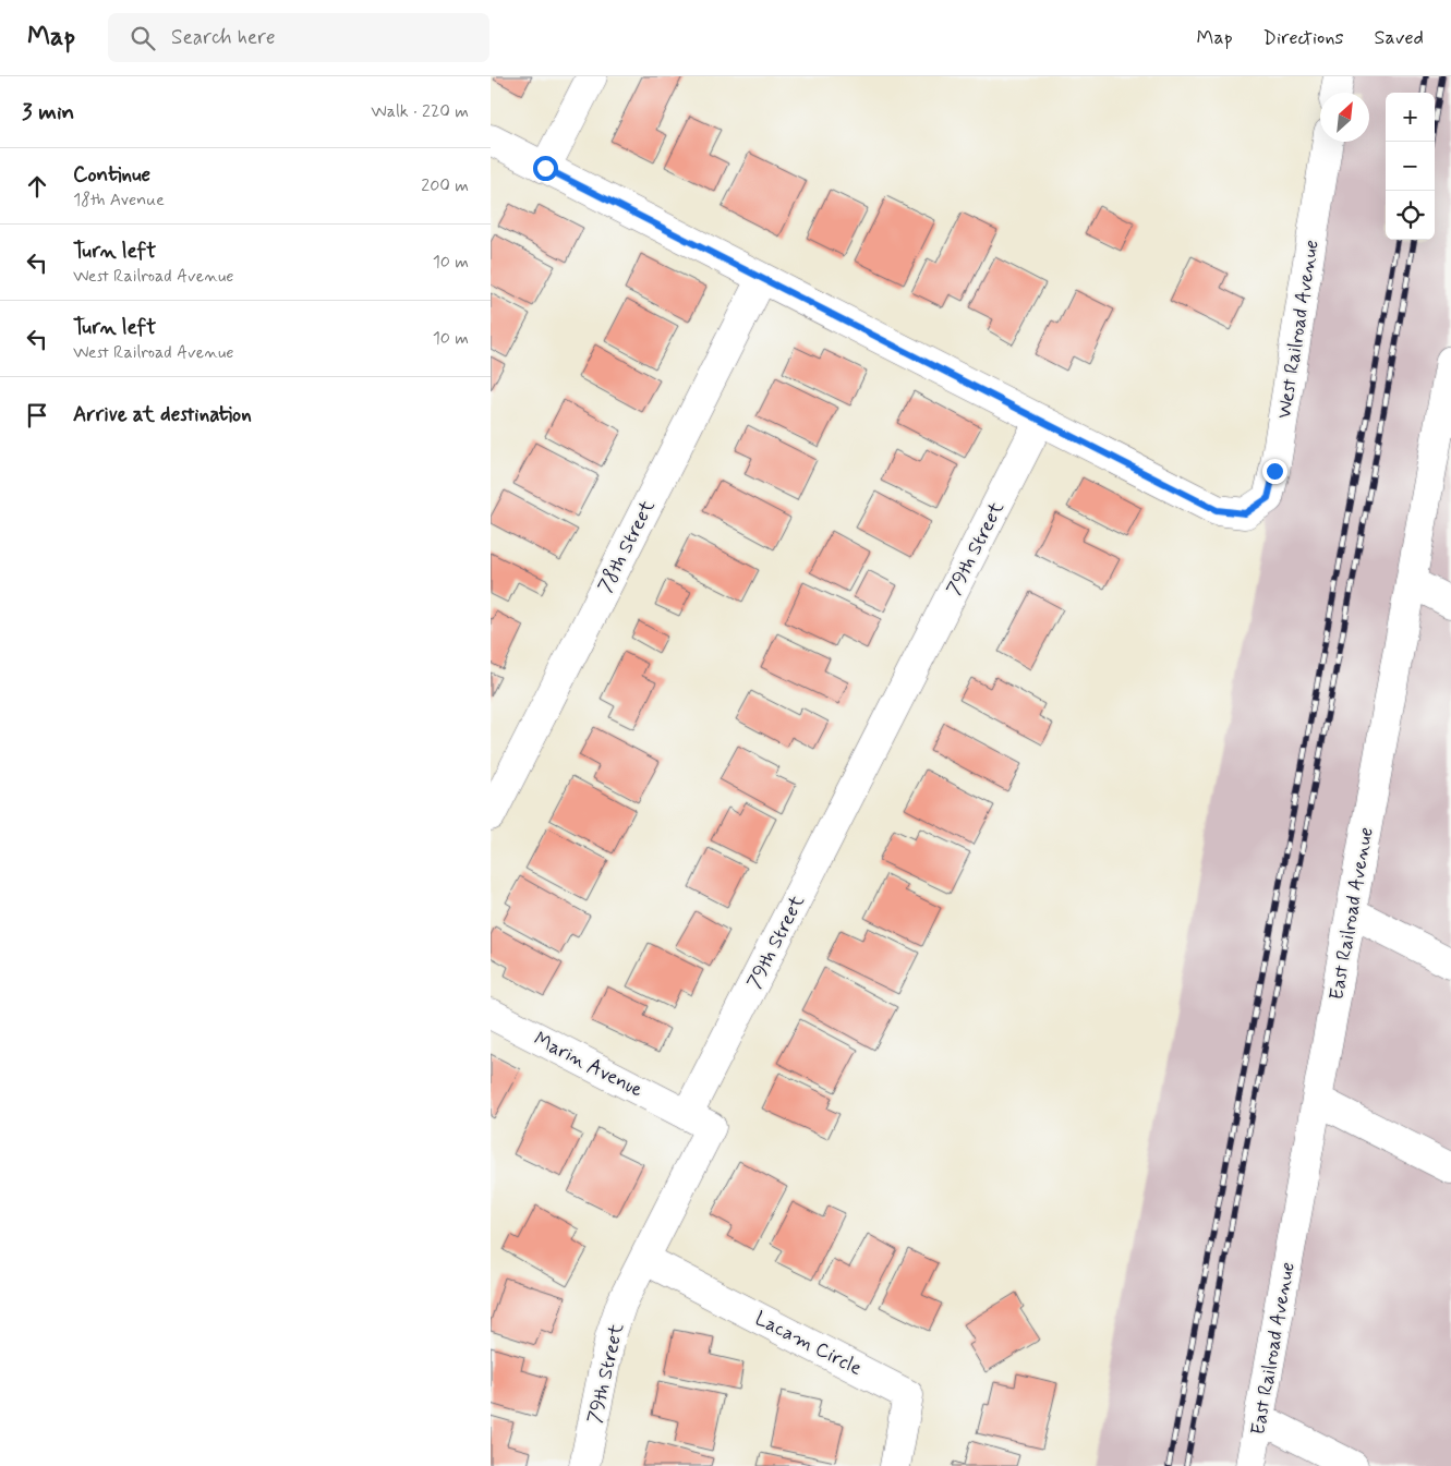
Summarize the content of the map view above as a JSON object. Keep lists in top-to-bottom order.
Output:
{
  "streets": {
    "street": [
      "West Railroad Avenue",
      "78th Street",
      "79th Street",
      "East Railroad Avenue",
      "Marin Avenue",
      "Lacam Circle"
    ]
  },
  "crossings": [
    ["West Railroad Avenue", "79th Street"],
    ["79th Street", "Marin Avenue"],
    ["79th Street", "Lacam Circle"]
  ],
  "north": "top right",
  "page": {
    "header": "Map",
    "search": "Search here",
    "nav": ["Map", "Directions", "Saved"],
    "heading": ["3 min", "Walk · 220 m"],
    "map_buttons": ["+", "−"],
    "list": [
      ["Continue", "18th Avenue", "200 m"],
      ["Turn left", "West Railroad Avenue", "10 m"],
      ["Turn left", "West Railroad Avenue", "10 m"],
      "Arrive at destination"
    ]
  }
}
